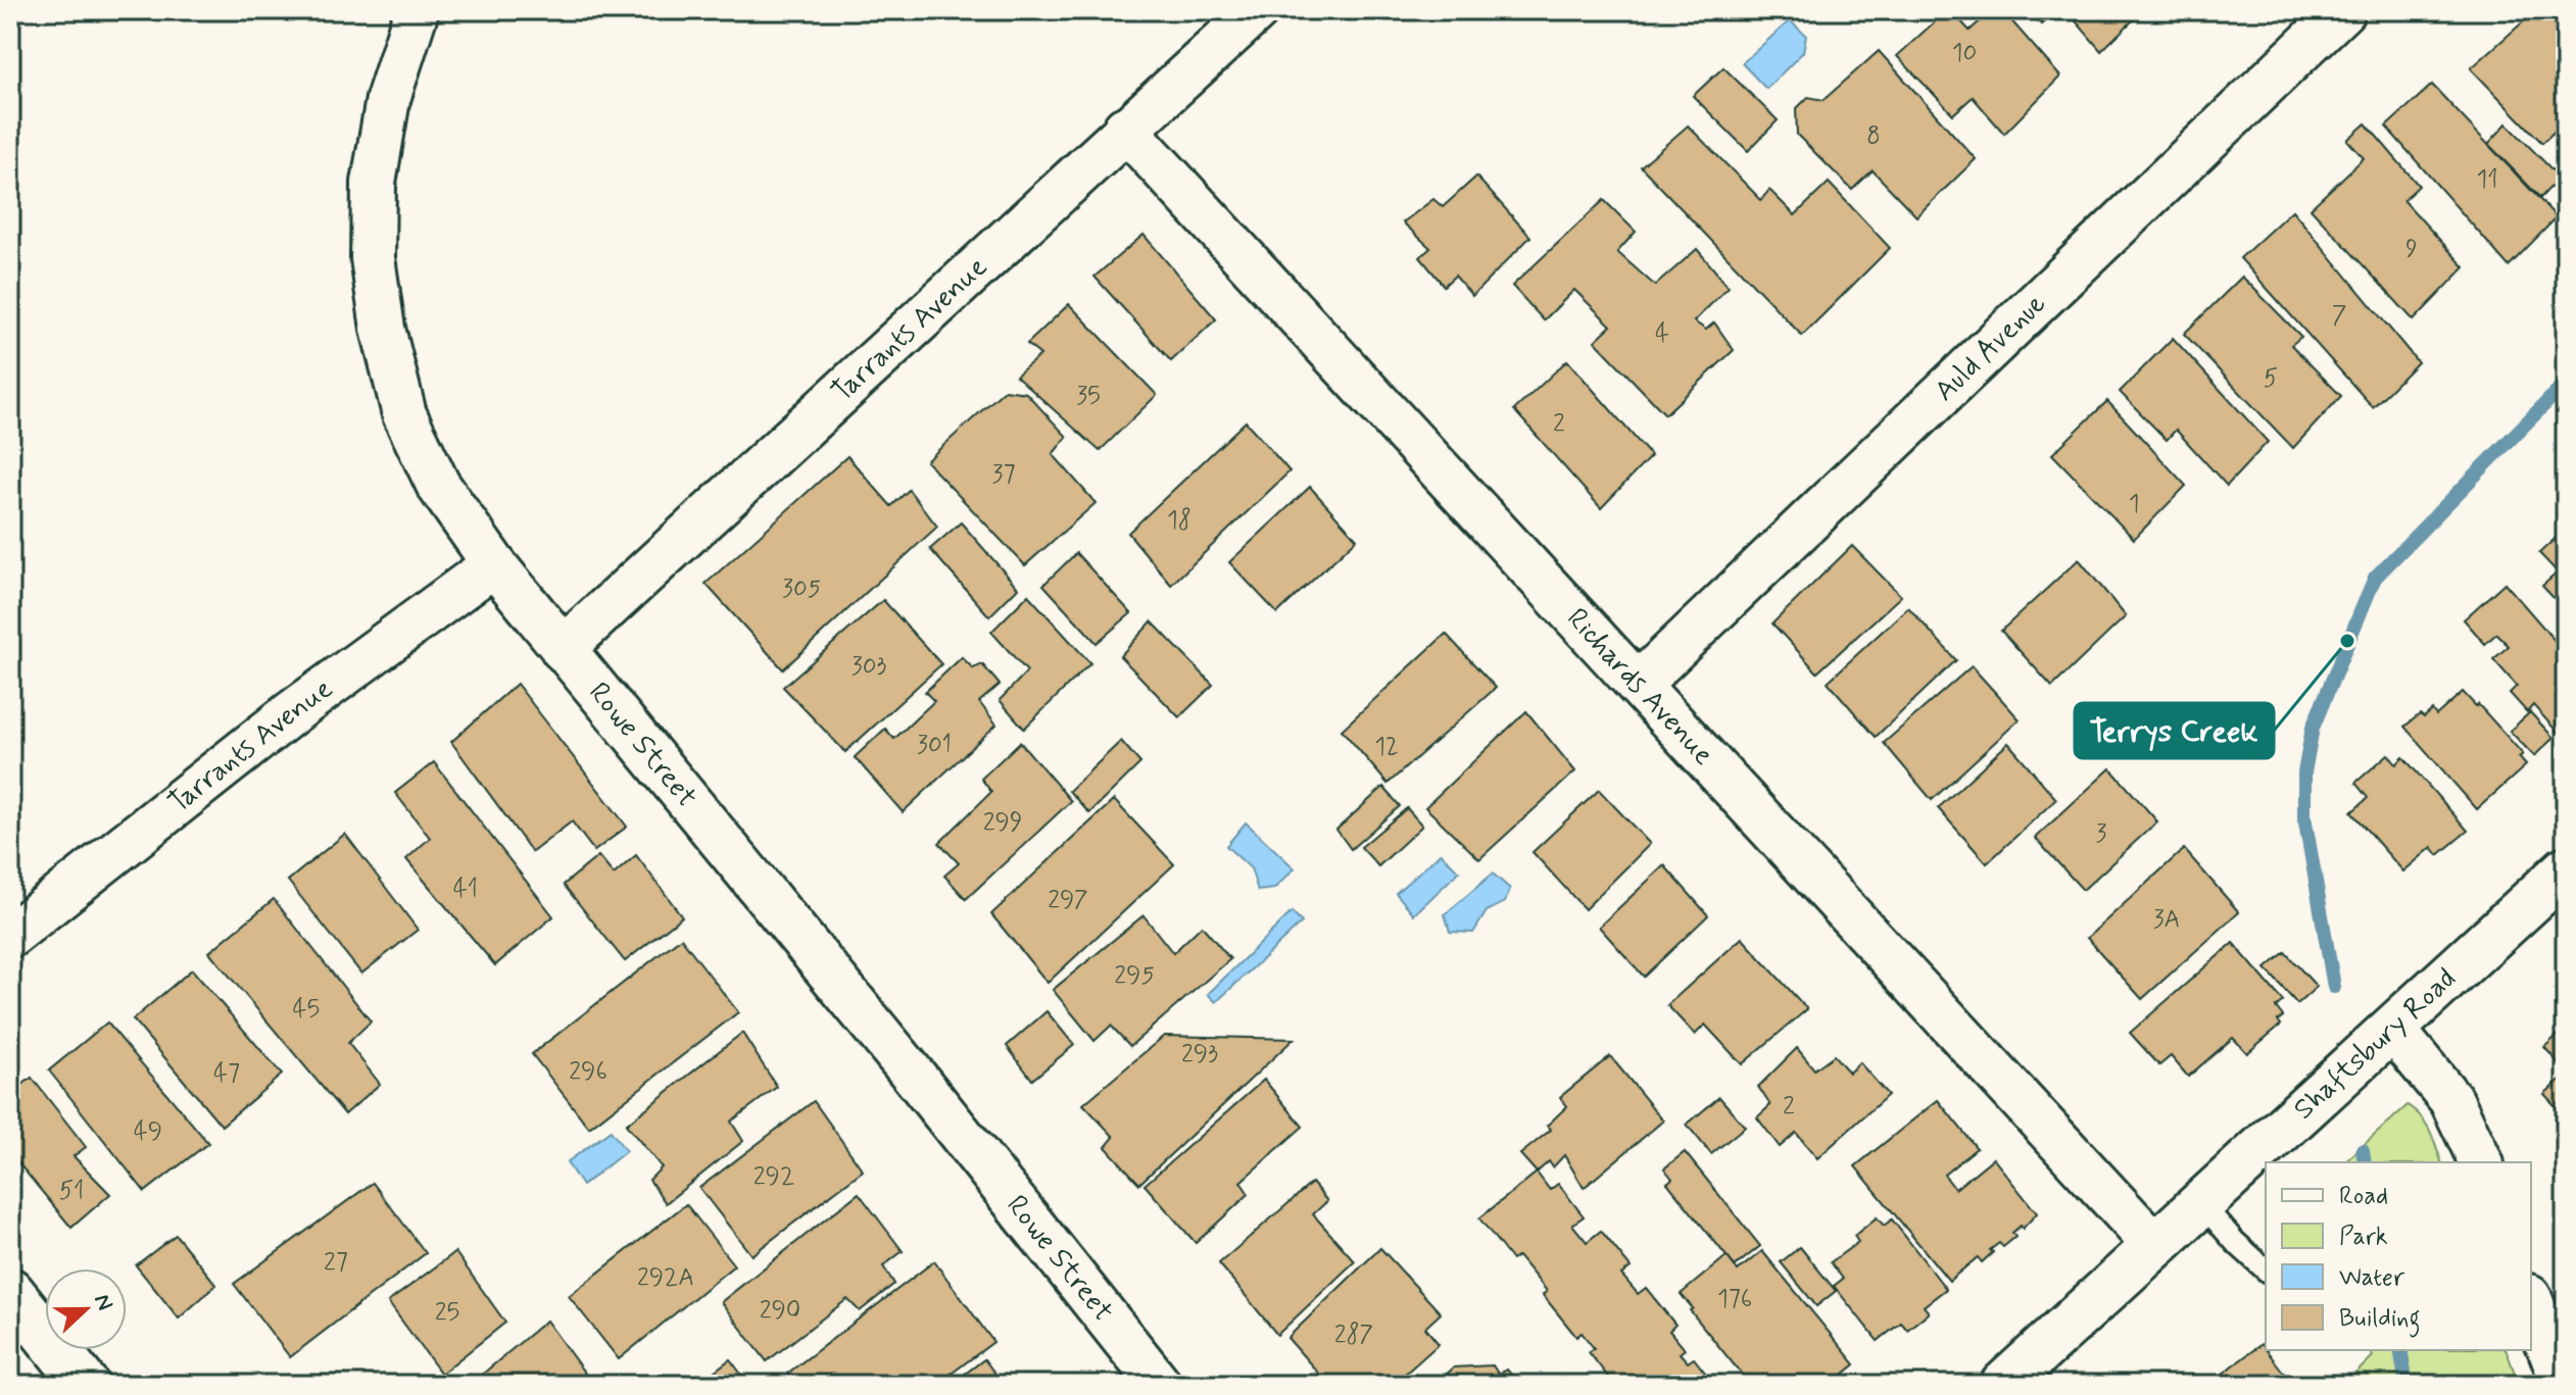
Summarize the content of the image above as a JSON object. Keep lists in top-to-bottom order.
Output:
{
  "streets": {
    "street": [
      "Tarrants Avenue",
      "Auld Avenue",
      "Richards Avenue",
      "Rowe Street",
      "Shaftsbury Road"
    ]
  },
  "crossings": [
    ["Tarrants Avenue", "Richards Avenue"],
    ["Tarrants Avenue", "Rowe Street"],
    ["Auld Avenue", "Richards Avenue"],
    ["Richards Avenue", "Shaftsbury Road"]
  ],
  "places": ["Terrys Creek"],
  "house_numbers": [
    "10",
    "8",
    "11",
    "9",
    "7",
    "4",
    "5",
    "35",
    "2",
    "37",
    "1",
    "18",
    "305",
    "303",
    "301",
    "12",
    "299",
    "3",
    "41",
    "297",
    "3A",
    "295",
    "45",
    "293",
    "296",
    "47",
    "2",
    "49",
    "292",
    "51",
    "27",
    "292A",
    "176",
    "290",
    "25",
    "287"
  ],
  "legend": [
    "Road",
    "Park",
    "Water",
    "Building"
  ],
  "north": "right"
}
